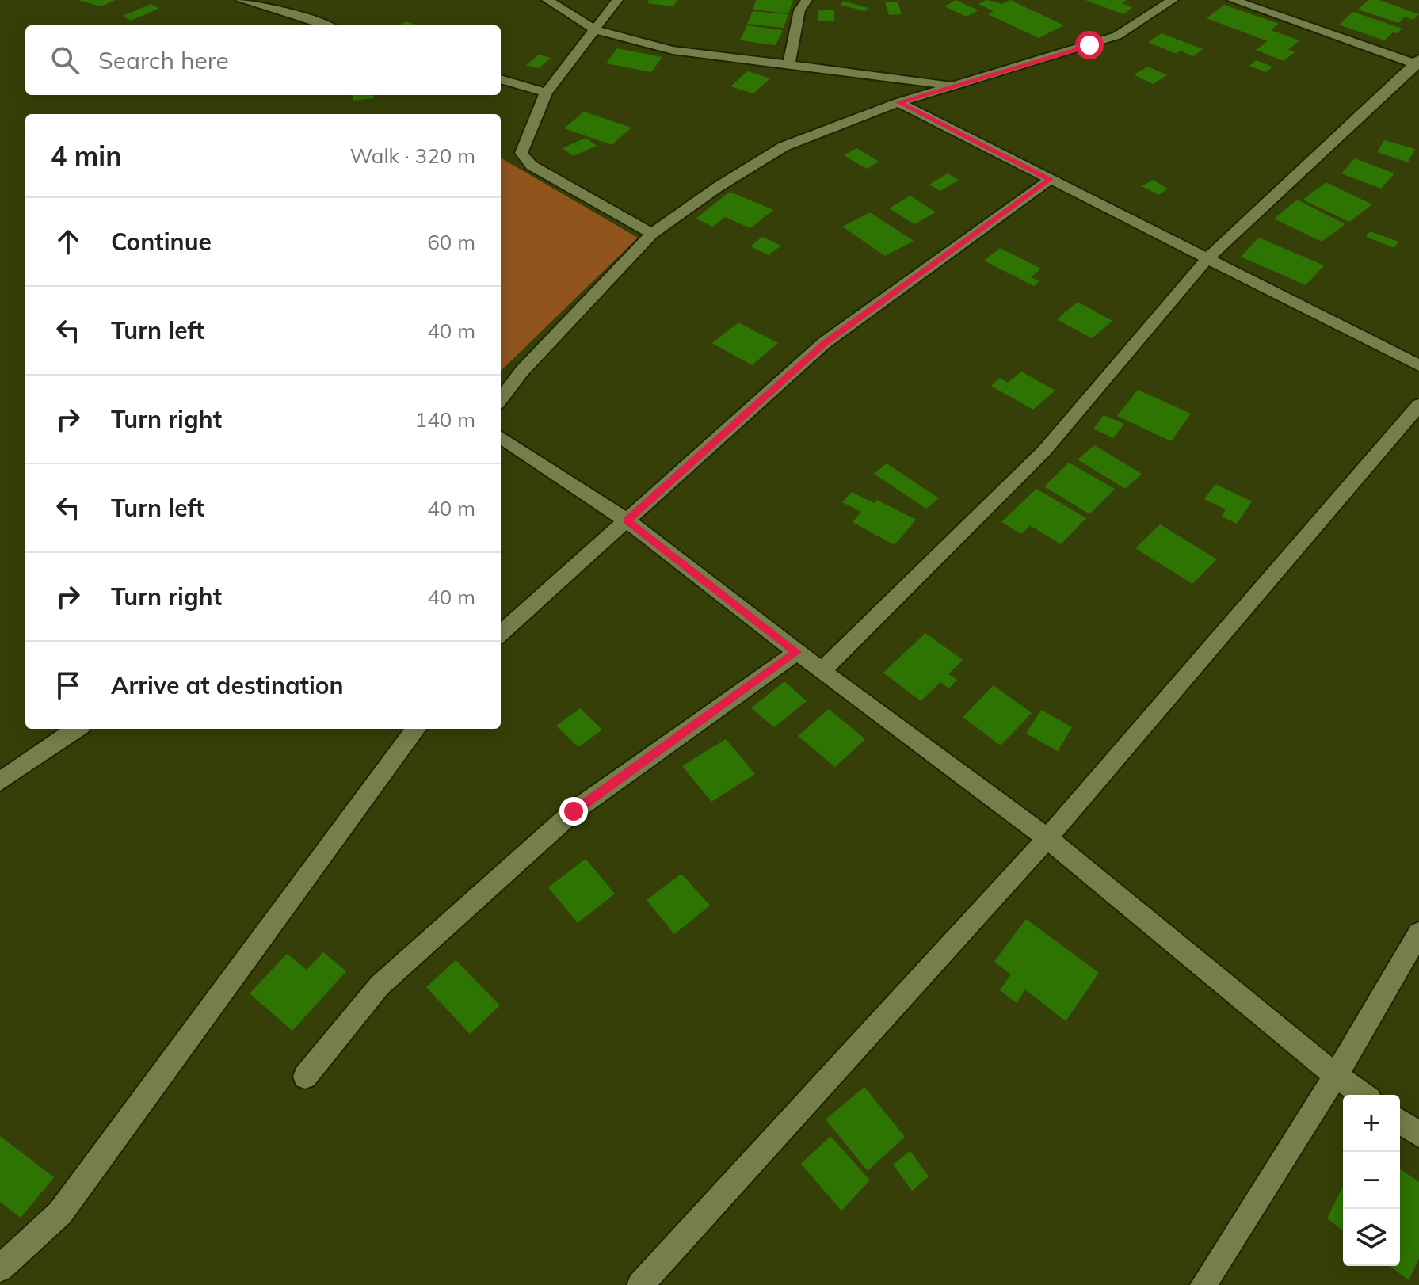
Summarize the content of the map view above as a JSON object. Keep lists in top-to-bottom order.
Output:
{
  "page": {
    "search": "Search here",
    "heading": ["4 min", "Walk · 320 m"],
    "list": [
      ["Continue", "60 m"],
      ["Turn left", "40 m"],
      ["Turn right", "140 m"],
      ["Turn left", "40 m"],
      ["Turn right", "40 m"],
      "Arrive at destination"
    ],
    "map_buttons": ["+", "−"]
  }
}
